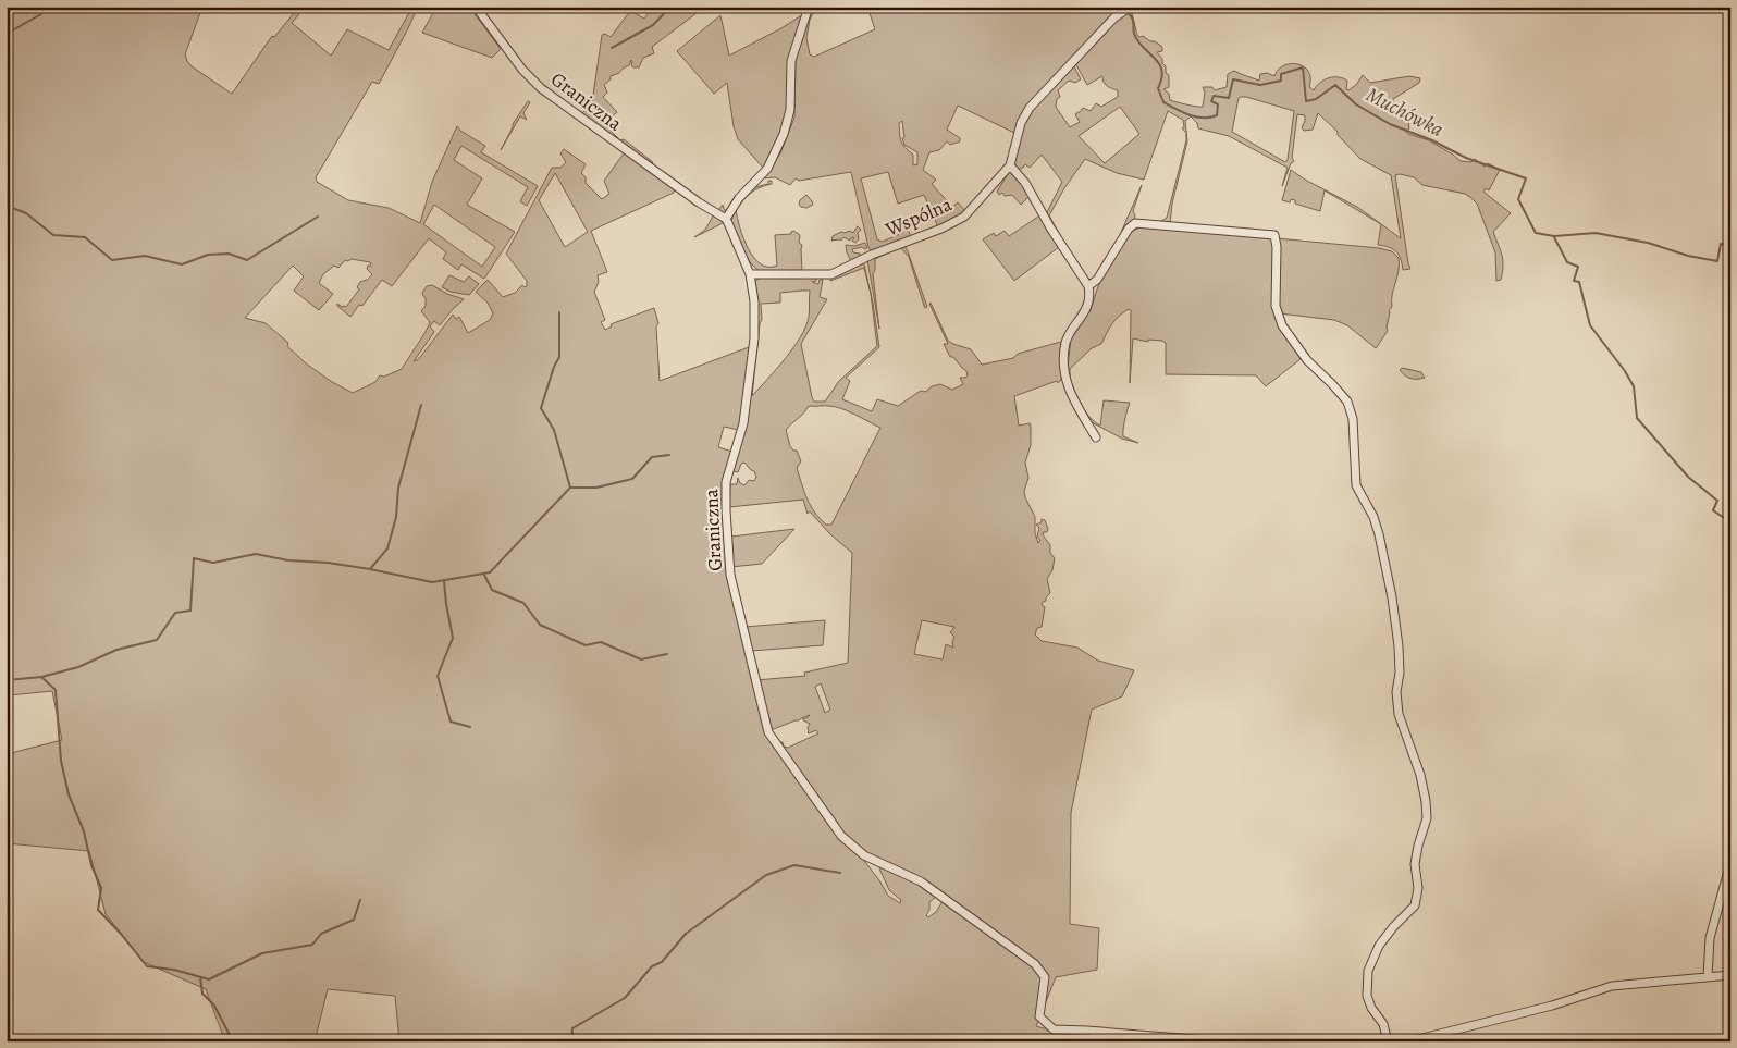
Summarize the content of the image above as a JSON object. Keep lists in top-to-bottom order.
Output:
{
  "streets": {
    "street": ["Graniczna", "Wspólna"]
  },
  "crossings": [
    ["Graniczna", "Wspólna"]
  ],
  "water": ["Muchówka"]
}
